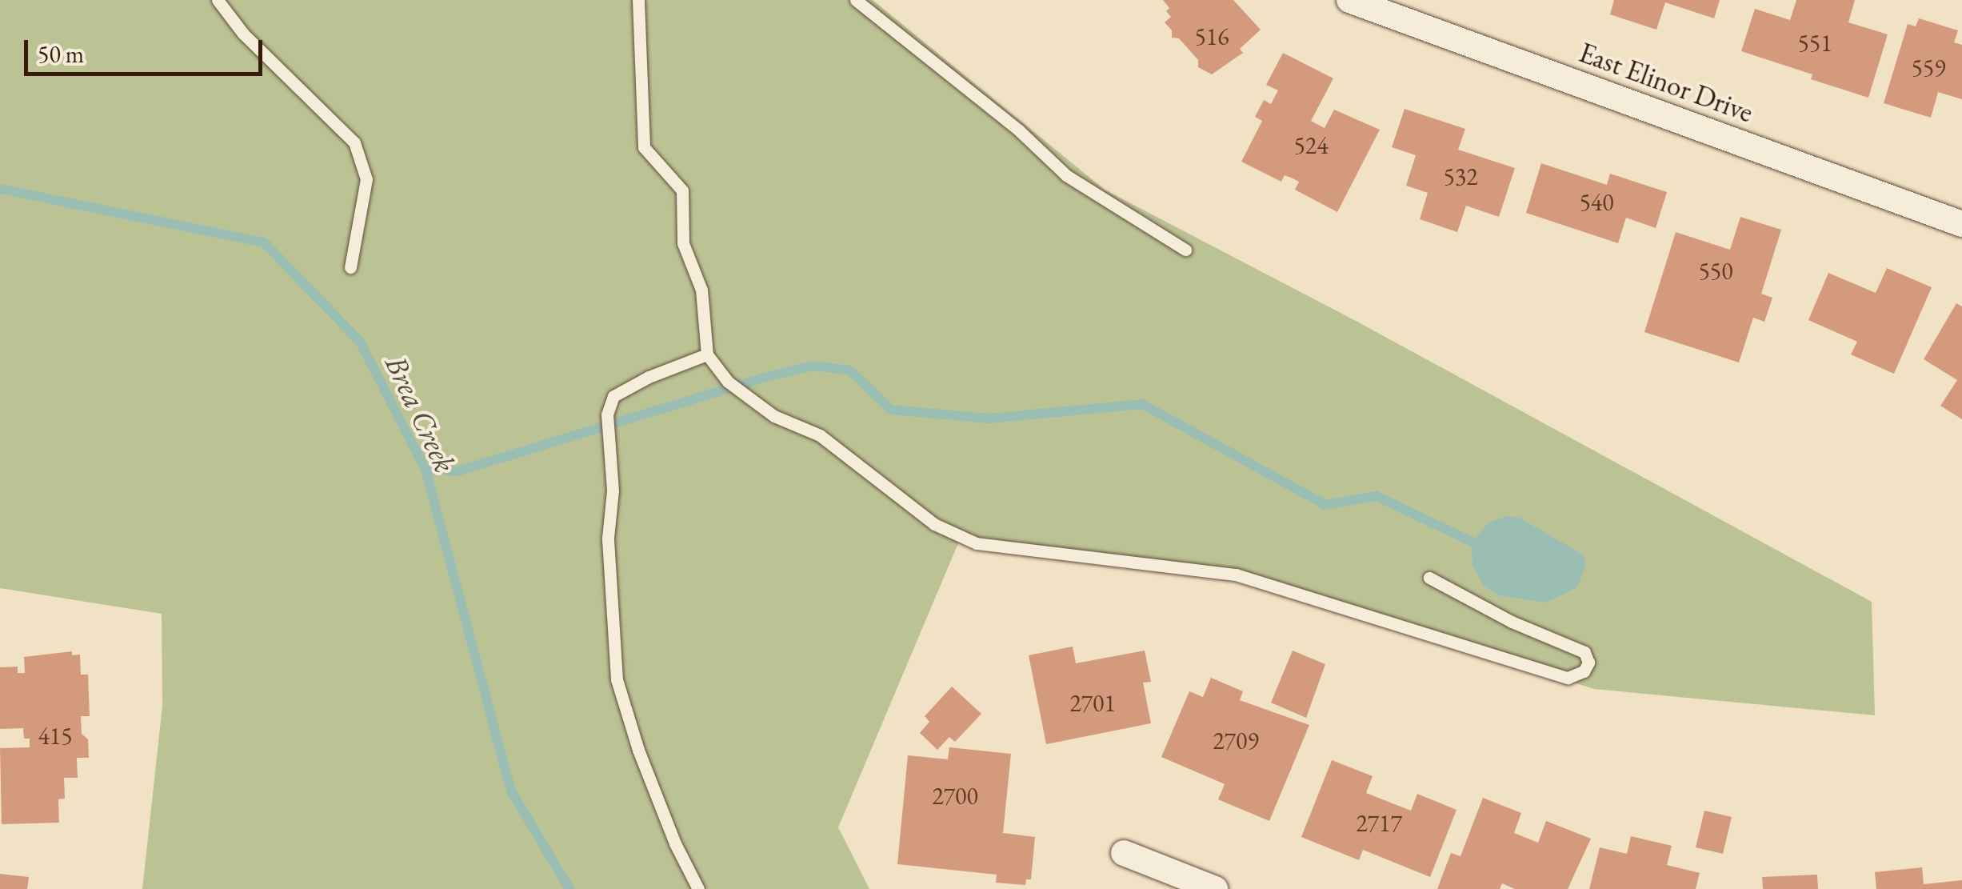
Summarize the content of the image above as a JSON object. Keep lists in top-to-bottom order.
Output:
{
  "streets": {
    "street": ["East Elinor Drive"]
  },
  "water": ["Brea Creek"],
  "house_numbers": [
    "516",
    "551",
    "559",
    "524",
    "532",
    "540",
    "550",
    "2701",
    "415",
    "2709",
    "2700",
    "2717"
  ],
  "scale_bar": "50 m"
}
